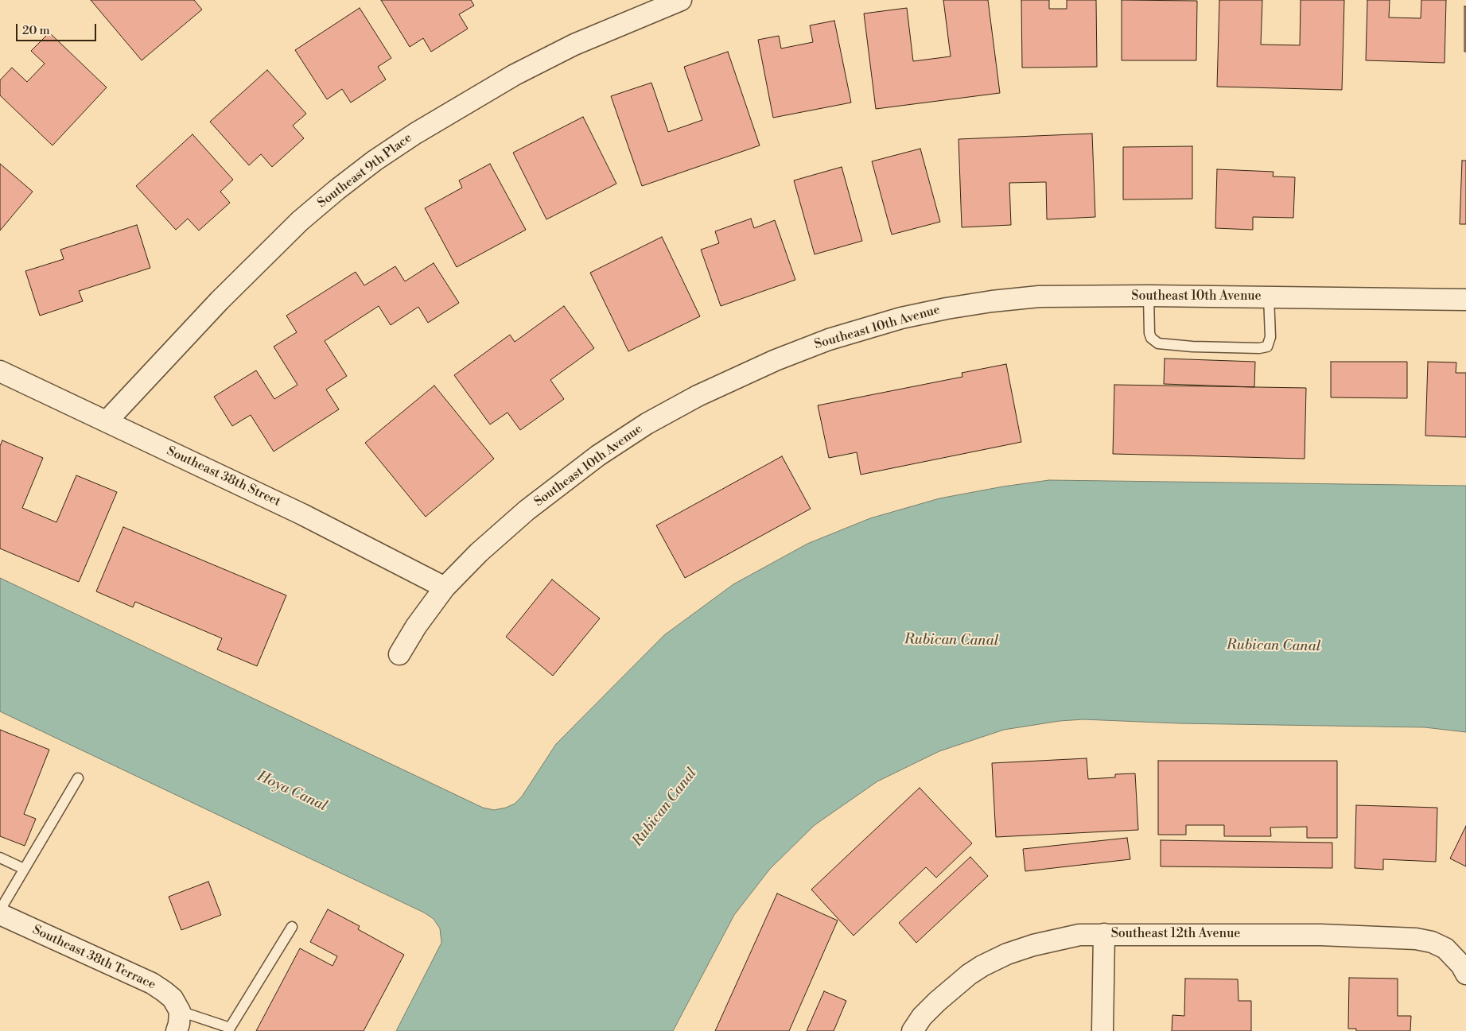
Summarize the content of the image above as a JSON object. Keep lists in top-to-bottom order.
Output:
{
  "streets": {
    "street": [
      "Southeast 9th Place",
      "Southeast 10th Avenue",
      "Southeast 38th Street",
      "Southeast 12th Avenue",
      "Southeast 38th Terrace"
    ]
  },
  "crossings": [
    ["Southeast 9th Place", "Southeast 38th Street"],
    ["Southeast 10th Avenue", "Southeast 38th Street"]
  ],
  "water": ["Rubican Canal", "Hoya Canal"],
  "scale_bar": "20 m"
}
